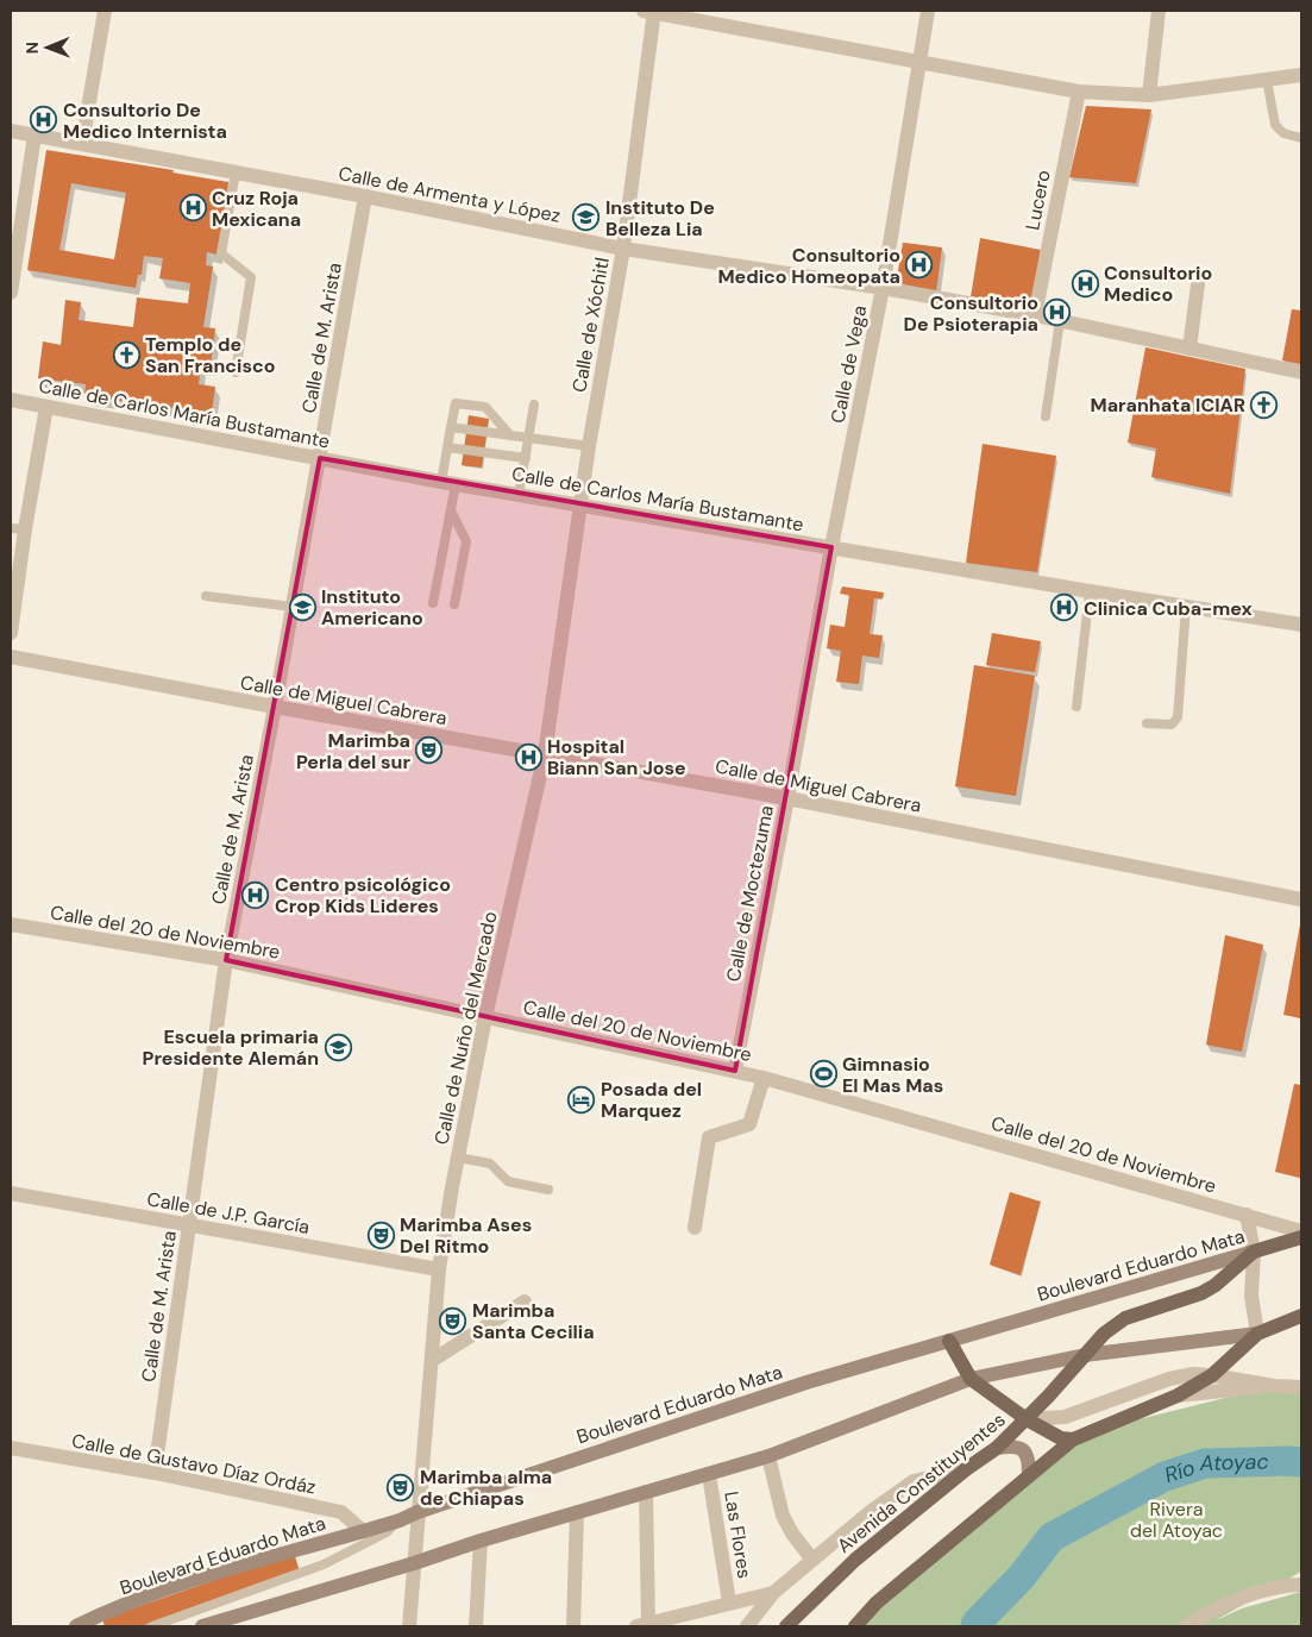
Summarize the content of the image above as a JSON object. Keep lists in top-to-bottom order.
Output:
{
  "streets": {
    "main road": ["Boulevard Eduardo Mata", "Avenida Constituyentes"],
    "street": [
      "Calle de Armenta y López",
      "Lucero",
      "Calle de Xóchitl",
      "Calle de M. Arista",
      "Calle de Vega",
      "Calle de Carlos María Bustamante",
      "Calle de Miguel Cabrera",
      "Calle de Moctezuma",
      "Calle del 20 de Noviembre",
      "Calle de Nuño del Mercado",
      "Calle de J.P. García",
      "Calle de Gustavo Díaz Ordáz",
      "Las Flores"
    ]
  },
  "crossings": [
    ["Calle de Armenta y López", "Lucero"],
    ["Calle de Armenta y López", "Calle de Xóchitl"],
    ["Calle de Armenta y López", "Calle de M. Arista"],
    ["Calle de Armenta y López", "Calle de Vega"],
    ["Calle de Xóchitl", "Calle de Carlos María Bustamante"],
    ["Calle de Xóchitl", "Calle de Nuño del Mercado"],
    ["Calle de M. Arista", "Calle de Carlos María Bustamante"],
    ["Calle de M. Arista", "Calle de Miguel Cabrera"],
    ["Calle de M. Arista", "Calle del 20 de Noviembre"],
    ["Calle de M. Arista", "Calle de J.P. García"],
    ["Calle de M. Arista", "Calle de Gustavo Díaz Ordáz"],
    ["Calle de Vega", "Calle de Carlos María Bustamante"],
    ["Calle de Vega", "Calle de Moctezuma"],
    ["Calle de Carlos María Bustamante", "Calle de Moctezuma"],
    ["Calle de Carlos María Bustamante", "Calle de Nuño del Mercado"],
    ["Calle de Miguel Cabrera", "Calle de Moctezuma"],
    ["Calle de Miguel Cabrera", "Calle de Nuño del Mercado"],
    ["Calle de Moctezuma", "Calle del 20 de Noviembre"],
    ["Calle del 20 de Noviembre", "Calle de Nuño del Mercado"],
    ["Calle de Nuño del Mercado", "Calle de J.P. García"],
    ["Calle de Nuño del Mercado", "Boulevard Eduardo Mata"],
    ["Boulevard Eduardo Mata", "Calle de Gustavo Díaz Ordáz"],
    ["Boulevard Eduardo Mata", "Avenida Constituyentes"]
  ],
  "water": ["Río Atoyac"],
  "parks": ["Rivera del Atoyac"],
  "places": {
    "hospital": [
      "Consultorio De Medico Internista",
      "Cruz Roja Mexicana",
      "Consultorio Medico Homeopata",
      "Consultorio Medico",
      "Consultorio De Psioterapia",
      "Clinica Cuba-mex",
      "Hospital Biann San Jose",
      "Centro psicológico Crop Kids Lideres"
    ],
    "school or university": ["Instituto De Belleza Lia", "Instituto Americano", "Escuela primaria Presidente Alemán"],
    "church": ["Templo de San Francisco", "Maranhata ICIAR"],
    "theatre": [
      "Marimba Perla del sur",
      "Marimba Ases Del Ritmo",
      "Marimba Santa Cecilia",
      "Marimba alma de Chiapas"
    ],
    "sports": ["Gimnasio El Mas Mas"],
    "hotel": ["Posada del Marquez"]
  },
  "north": "left"
}
